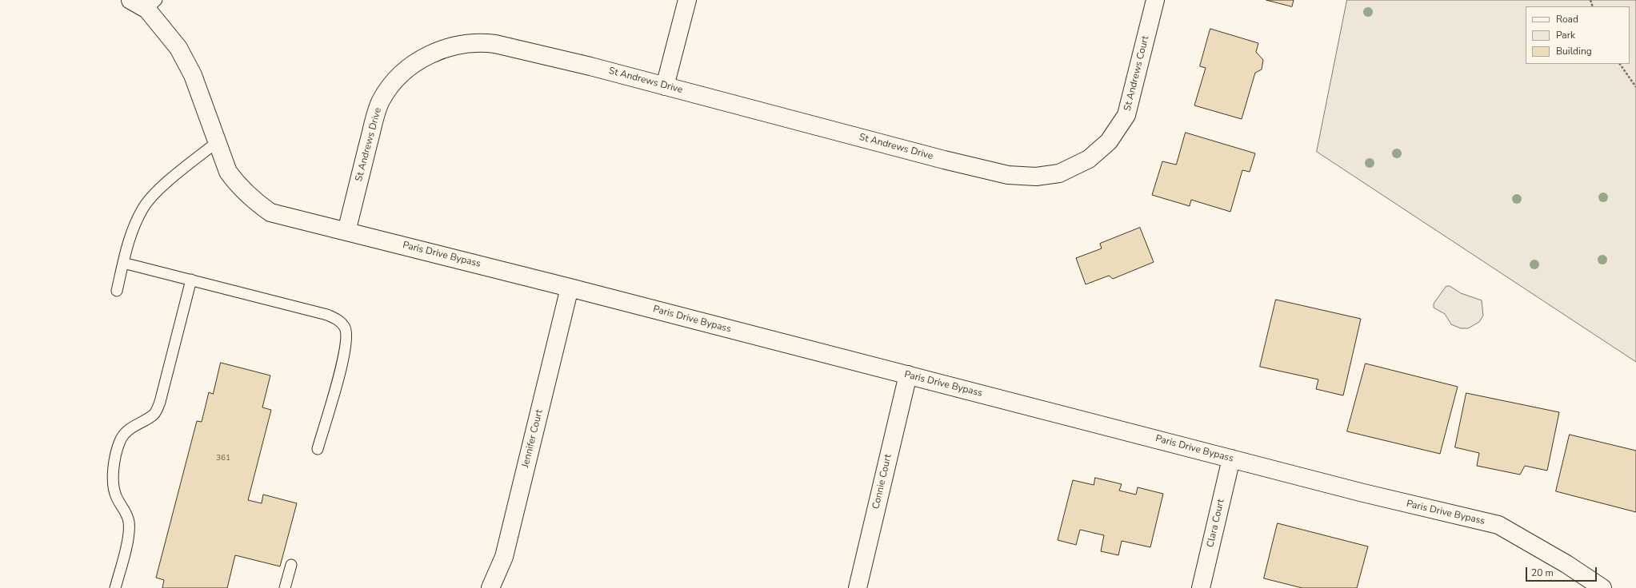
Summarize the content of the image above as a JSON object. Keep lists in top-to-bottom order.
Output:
{
  "streets": {
    "street": [
      "St Andrews Court",
      "St Andrews Drive",
      "Paris Drive Bypass",
      "Jennifer Court",
      "Connie Court",
      "Clara Court"
    ]
  },
  "crossings": [
    ["St Andrews Court", "St Andrews Drive"],
    ["St Andrews Drive", "Paris Drive Bypass"],
    ["Paris Drive Bypass", "Jennifer Court"],
    ["Paris Drive Bypass", "Connie Court"],
    ["Paris Drive Bypass", "Clara Court"]
  ],
  "house_numbers": ["361"],
  "legend": ["Road", "Park", "Building"],
  "scale_bar": "20 m"
}
